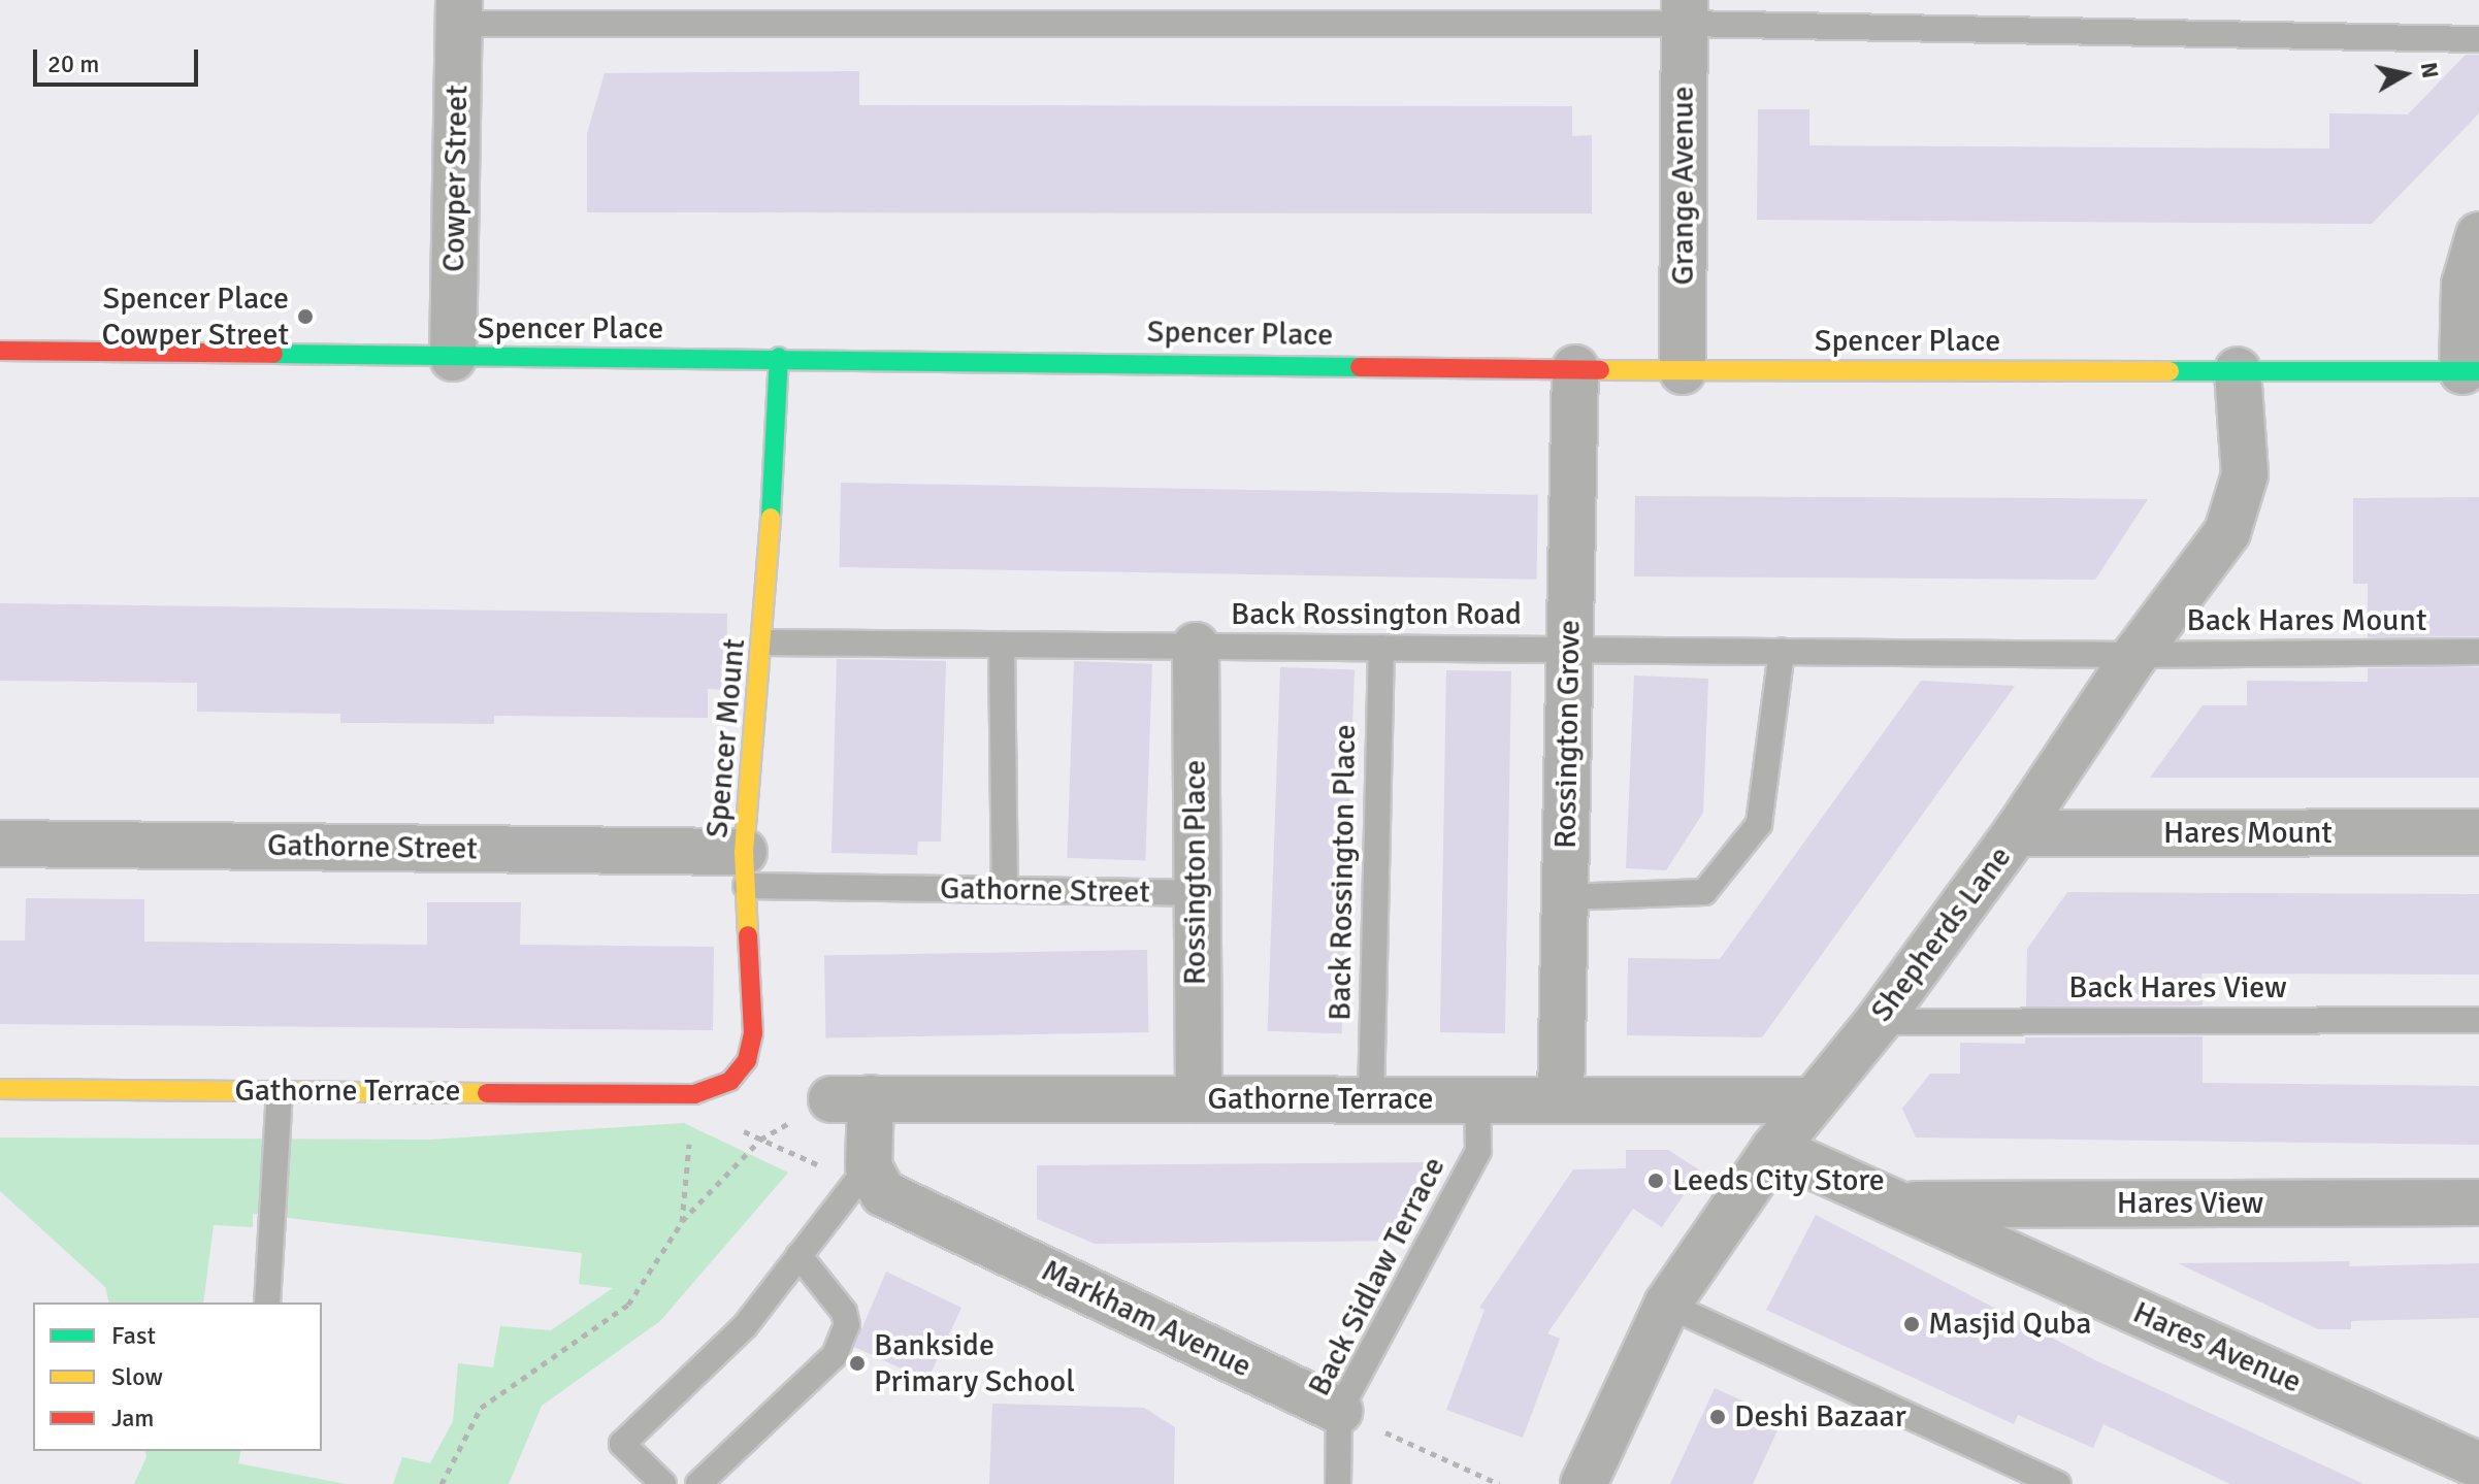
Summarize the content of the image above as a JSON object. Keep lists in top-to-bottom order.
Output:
{
  "streets": {
    "street": [
      "Cowper Street",
      "Grange Avenue",
      "Spencer Place",
      "Rossington Grove",
      "Spencer Mount",
      "Hares Mount",
      "Gathorne Street",
      "Rossington Place",
      "Shepherds Lane",
      "Gathorne Terrace",
      "Hares View",
      "Markham Avenue",
      "Hares Avenue"
    ],
    "lane": [
      "Back Rossington Road",
      "Back Hares Mount",
      "Back Rossington Place",
      "Back Hares View",
      "Back Sidlaw Terrace"
    ]
  },
  "crossings": [
    ["Cowper Street", "Spencer Place"],
    ["Grange Avenue", "Spencer Place"],
    ["Spencer Place", "Rossington Grove"],
    ["Spencer Place", "Spencer Mount"],
    ["Spencer Place", "Shepherds Lane"],
    ["Back Rossington Road", "Back Hares Mount"],
    ["Back Rossington Road", "Rossington Grove"],
    ["Back Rossington Road", "Spencer Mount"],
    ["Back Rossington Road", "Rossington Place"],
    ["Back Rossington Road", "Back Rossington Place"],
    ["Back Rossington Road", "Shepherds Lane"],
    ["Back Hares Mount", "Shepherds Lane"],
    ["Rossington Grove", "Gathorne Terrace"],
    ["Spencer Mount", "Gathorne Street"],
    ["Spencer Mount", "Gathorne Terrace"],
    ["Hares Mount", "Shepherds Lane"],
    ["Gathorne Street", "Rossington Place"],
    ["Rossington Place", "Gathorne Terrace"],
    ["Back Rossington Place", "Gathorne Terrace"],
    ["Shepherds Lane", "Back Hares View"],
    ["Shepherds Lane", "Gathorne Terrace"],
    ["Shepherds Lane", "Hares Avenue"],
    ["Gathorne Terrace", "Back Sidlaw Terrace"],
    ["Hares View", "Hares Avenue"],
    ["Back Sidlaw Terrace", "Markham Avenue"]
  ],
  "places": [
    "Spencer Place Cowper Street",
    "Leeds City Store",
    "Masjid Quba",
    "Bankside Primary School",
    "Deshi Bazaar"
  ],
  "legend": ["Fast", "Slow", "Jam"],
  "scale_bar": "20 m",
  "north": "right"
}
